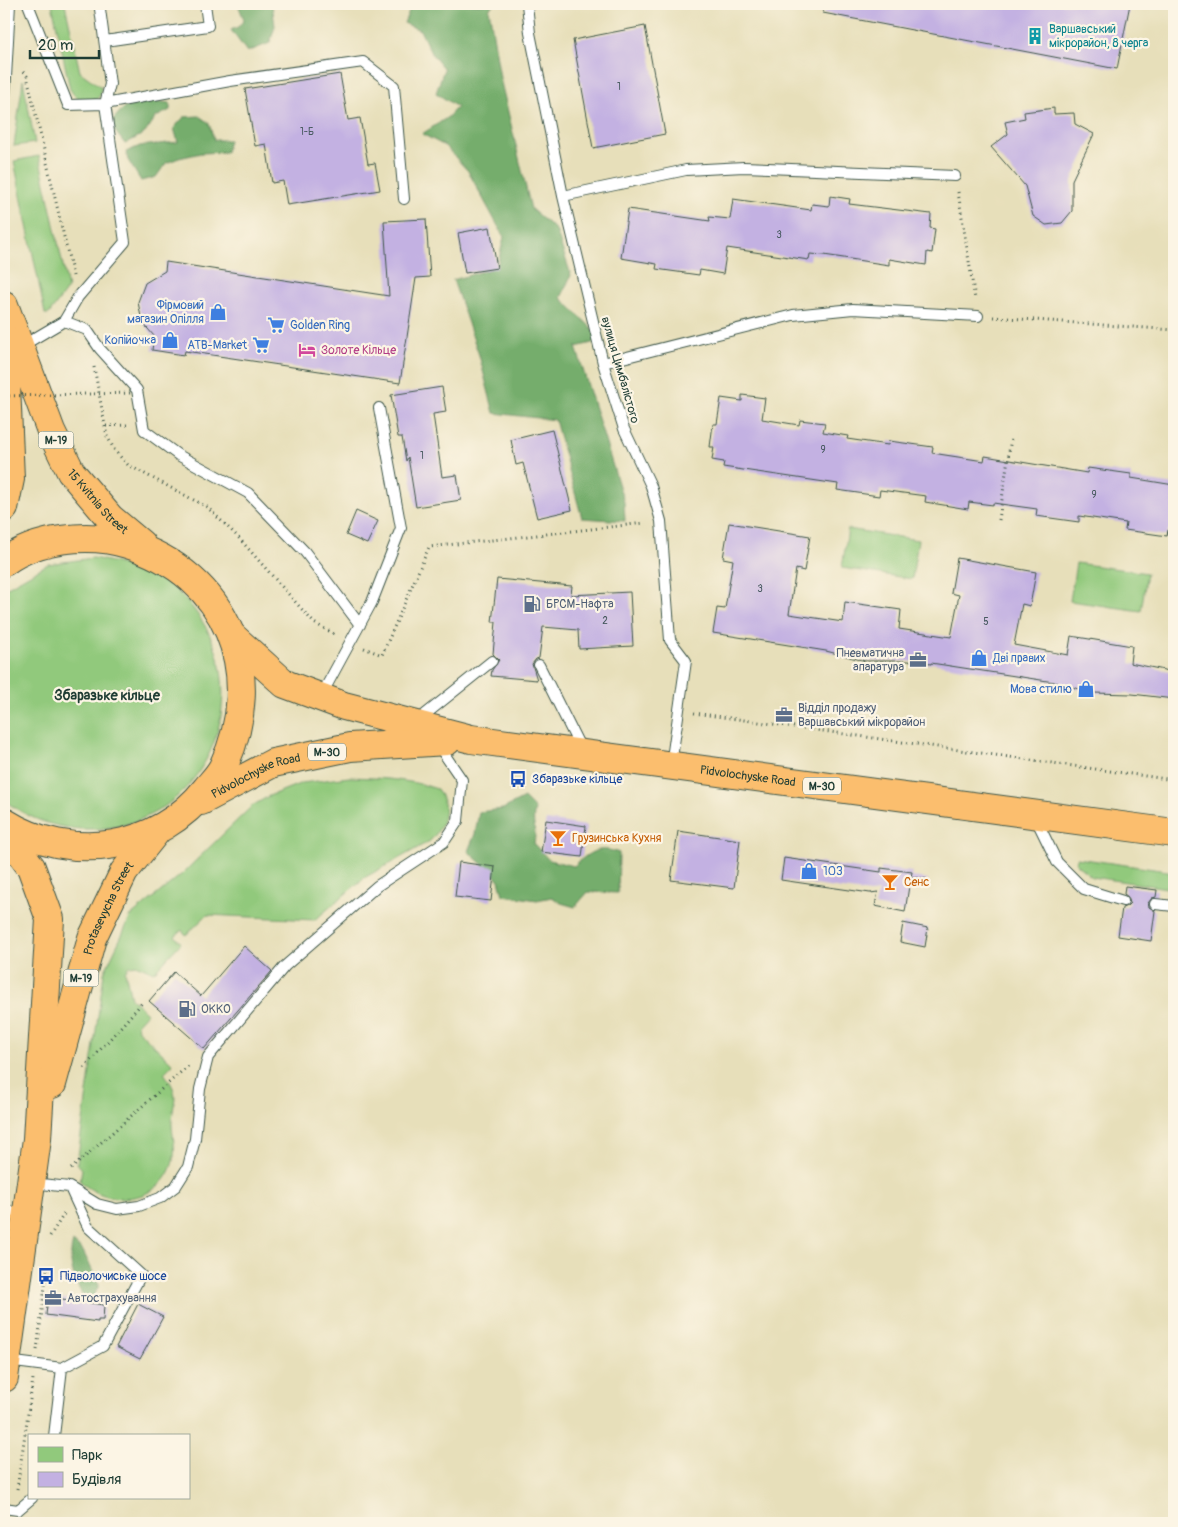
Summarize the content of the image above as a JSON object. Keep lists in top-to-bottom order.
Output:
{
  "streets": {
    "highway": [
      "М-19",
      "15 Kvitnia Street",
      "М-30",
      "Pidvolochyske Road",
      "Protasevycha Street"
    ],
    "lane": ["вулиця Цимбалістого"]
  },
  "crossings": [
    ["вулиця Цимбалістого", "Pidvolochyske Road"],
    ["М-19", "15 Kvitnia Street"],
    ["М-19", "Pidvolochyske Road"],
    ["М-19", "Protasevycha Street"]
  ],
  "districts": ["Збаразьке кільце"],
  "places": {
    "building": ["Варшавський мікрорайон, 8 черга"],
    "shop": [
      "Фірмовий магазин Опілля",
      "Копійочка",
      "Дві правих",
      "Мова стилю",
      "103"
    ],
    "supermarket": ["Golden Ring", "ATB-Market"],
    "hotel": ["Золоте Кільце"],
    "fuel station": ["БРСМ-Нафта", "OKKO"],
    "office": ["Пневматична апаратура", "Відділ продажу Варшавський мікрорайон", "Автострахування"],
    "bus stop": ["Збаразьке кільце", "Підволочиське шосе"],
    "bar": ["Грузинська Кухня", "Сенс"]
  },
  "house_numbers": [
    "1",
    "1-Б",
    "3",
    "9",
    "1",
    "9",
    "3",
    "2",
    "5"
  ],
  "legend": ["Парк", "Будівля"],
  "scale_bar": "20 m"
}
